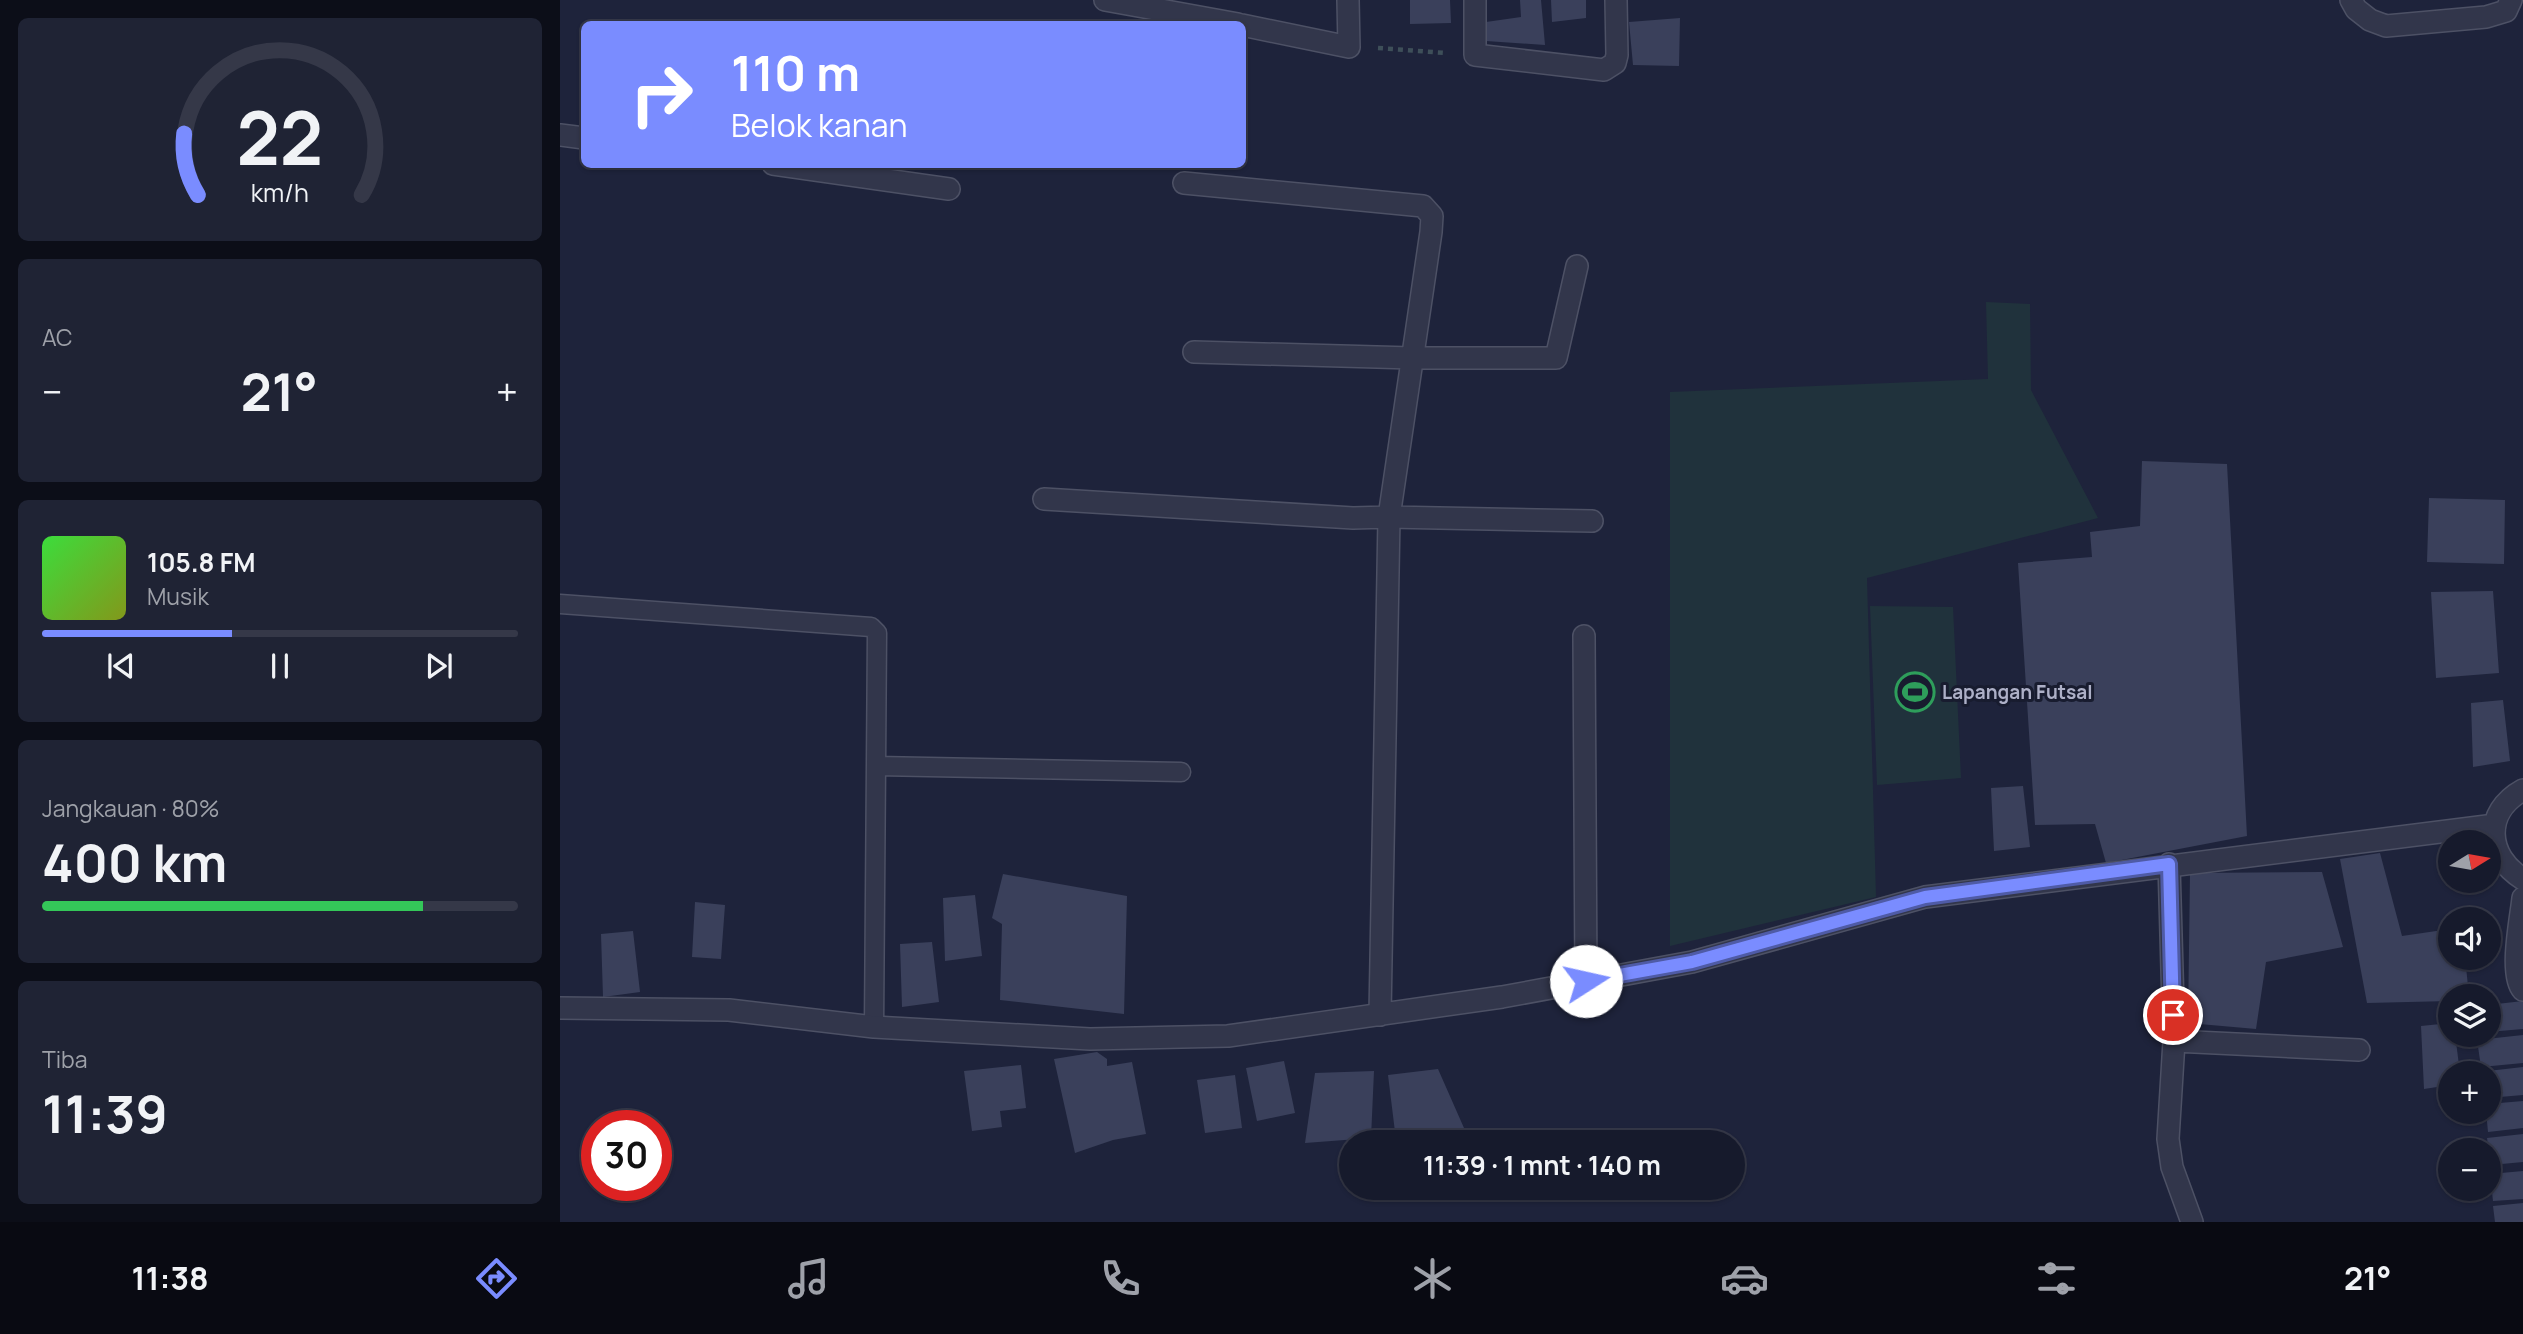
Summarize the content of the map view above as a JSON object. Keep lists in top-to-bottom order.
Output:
{
  "places": {
    "sports": ["Lapangan Futsal"]
  },
  "north": "right",
  "page": {
    "turn": ["110 m", "Belok kanan"],
    "tile": [
      "AC",
      ["Jangkauan · 80%", "400 km"],
      ["Tiba", "11:39"]
    ],
    "heat": ["−", "21°", "+"],
    "song": ["105.8 FM", "Musik"],
    "map_buttons": ["+", "−"],
    "limit": "30",
    "trip": "11:39 · 1 mnt · 140 m",
    "tabs": ["11:38", "21°"],
    "gauge": ["22", "km/h"]
  }
}
